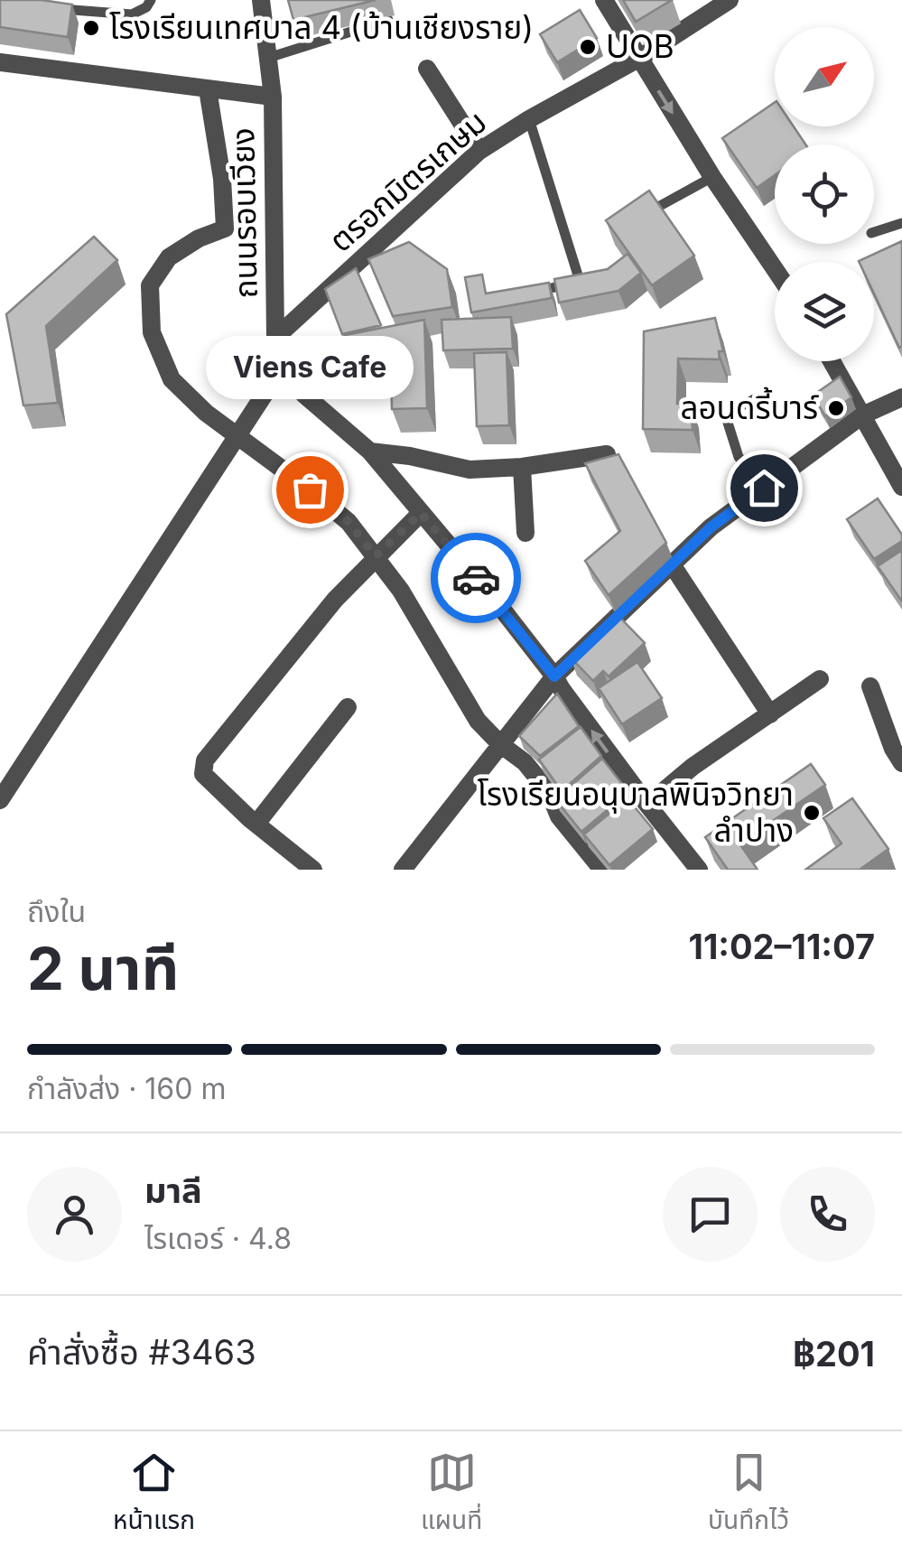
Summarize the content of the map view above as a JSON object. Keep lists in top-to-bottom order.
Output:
{
  "streets": {
    "street": ["ตรอกมิตรเกษม", "ถนนรอบเวียง"]
  },
  "crossings": [
    ["ตรอกมิตรเกษม", "ถนนรอบเวียง"]
  ],
  "places": [
    "โรงเรียนเทศบาล 4 (บ้านเชียงราย)",
    "UOB",
    "ลอนดรี้บาร์",
    "Viens Cafe",
    "โรงเรียนอนุบาลพินิจวิทยา ลำปาง"
  ],
  "north": "top right",
  "page": {
    "bubble": "Viens Cafe",
    "heading": ["2 นาที", "ถึงใน", "11:02–11:07"],
    "panel": [
      "มาลี",
      "ไรเดอร์ · 4.8",
      "คำสั่งซื้อ #3463",
      "฿201"
    ],
    "bar": "กำลังส่ง · 160 m",
    "tabs": ["หน้าแรก", "แผนที่", "บันทึกไว้"]
  }
}
